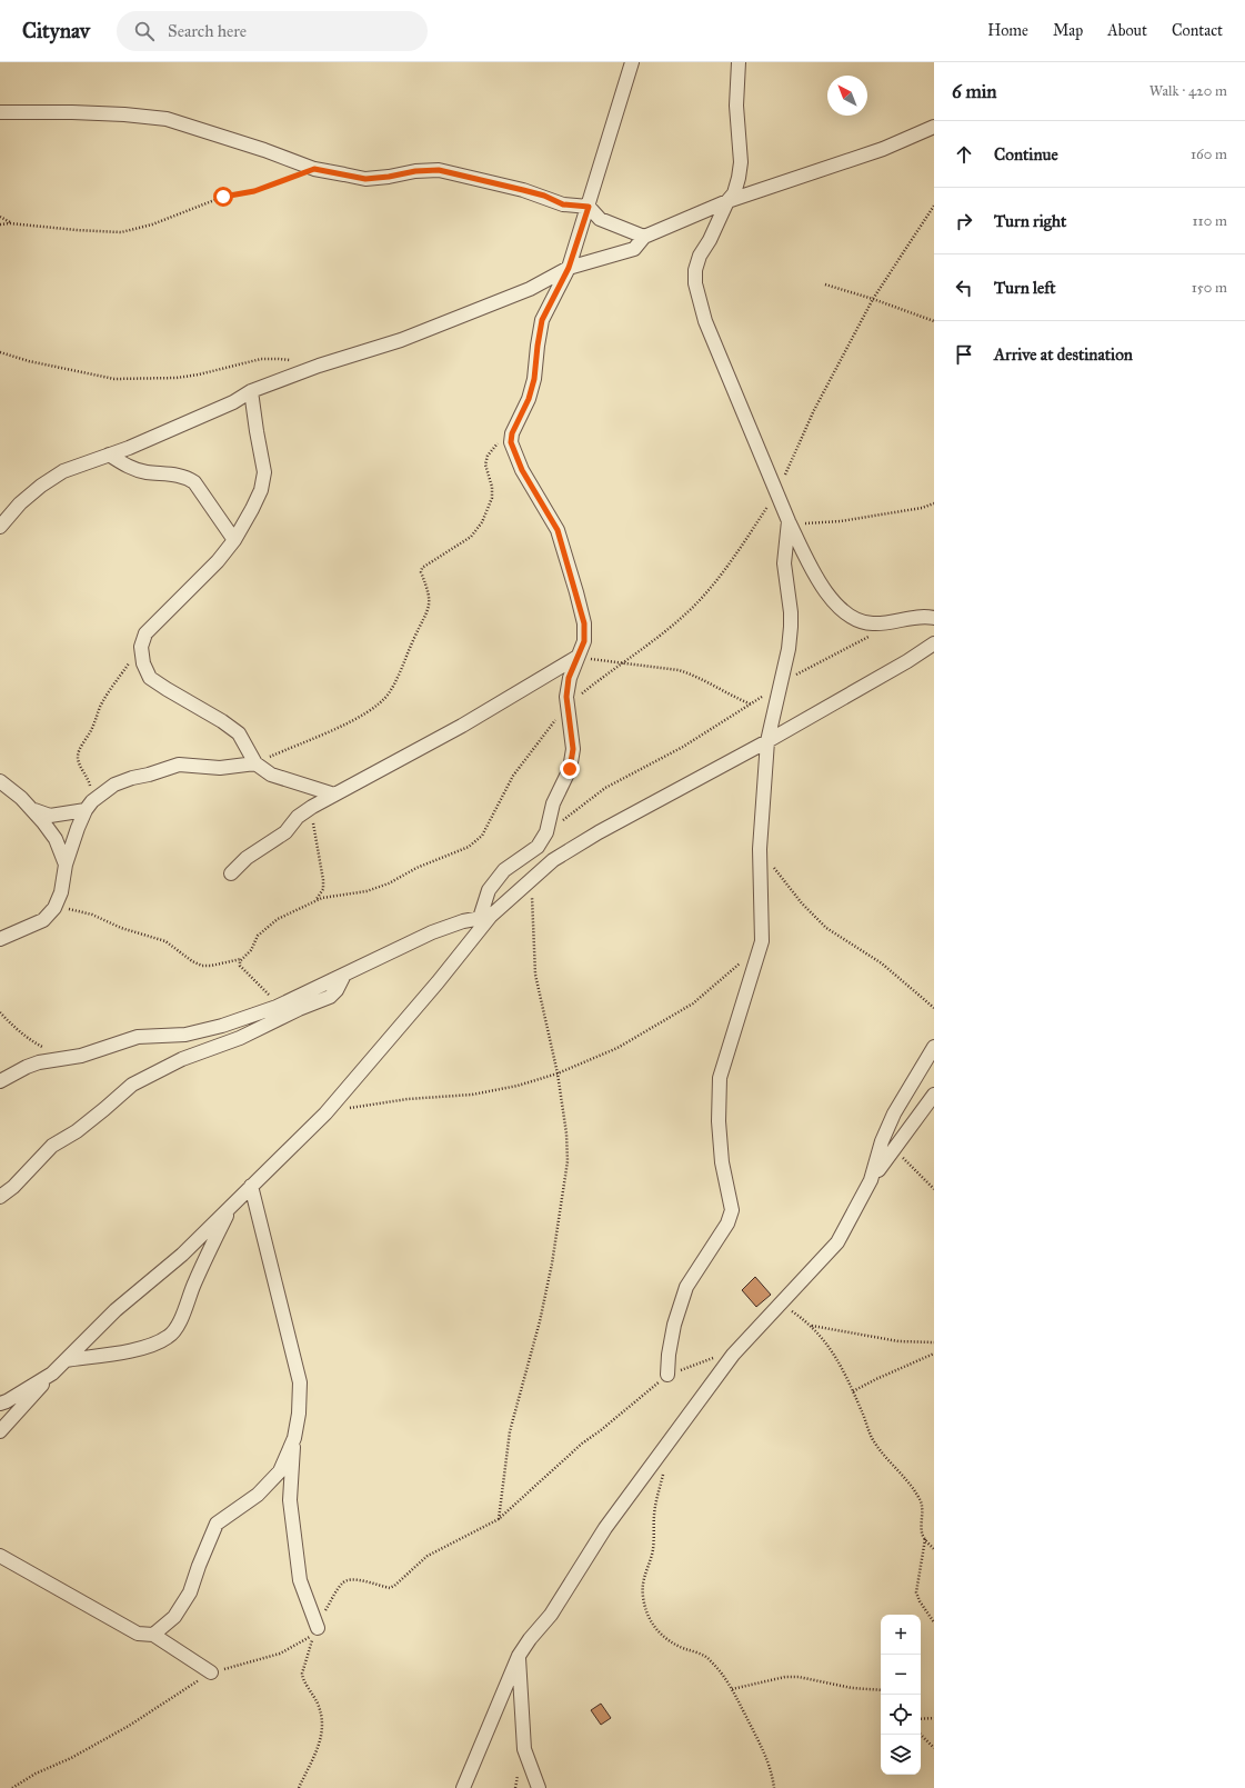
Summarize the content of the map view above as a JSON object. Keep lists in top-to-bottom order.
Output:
{
  "north": "top left",
  "page": {
    "header": "Citynav",
    "search": "Search here",
    "nav": [
      "Home",
      "Map",
      "About",
      "Contact"
    ],
    "heading": ["6 min", "Walk · 420 m"],
    "list": [
      ["Continue", "160 m"],
      ["Turn right", "110 m"],
      ["Turn left", "150 m"],
      "Arrive at destination"
    ],
    "map_buttons": ["+", "−"]
  }
}
